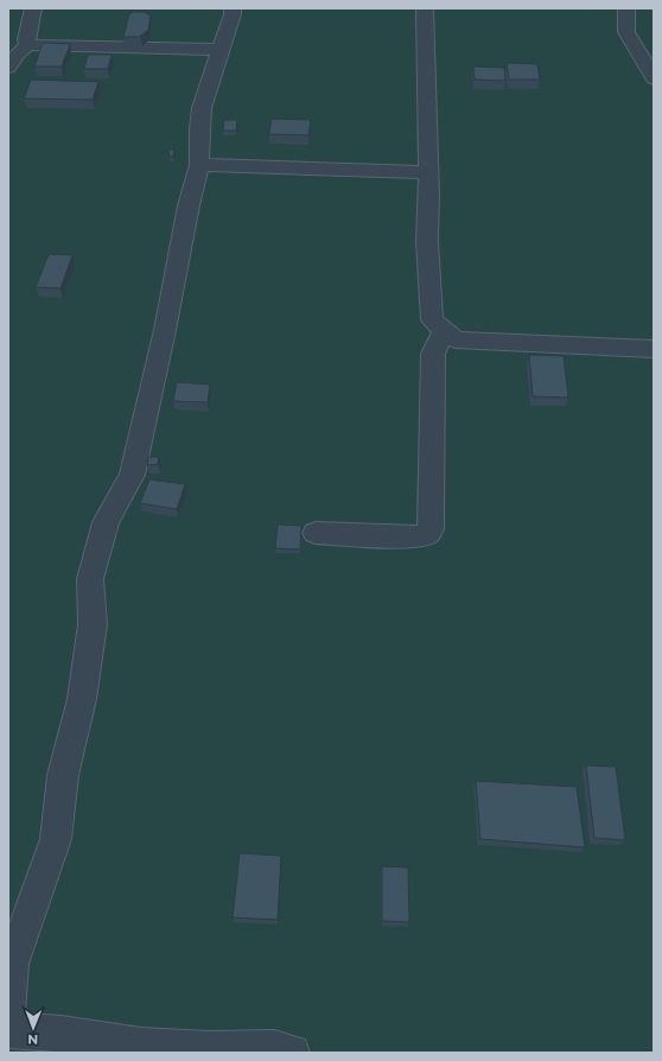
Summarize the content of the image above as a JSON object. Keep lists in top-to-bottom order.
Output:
{
  "north": "bottom"
}
